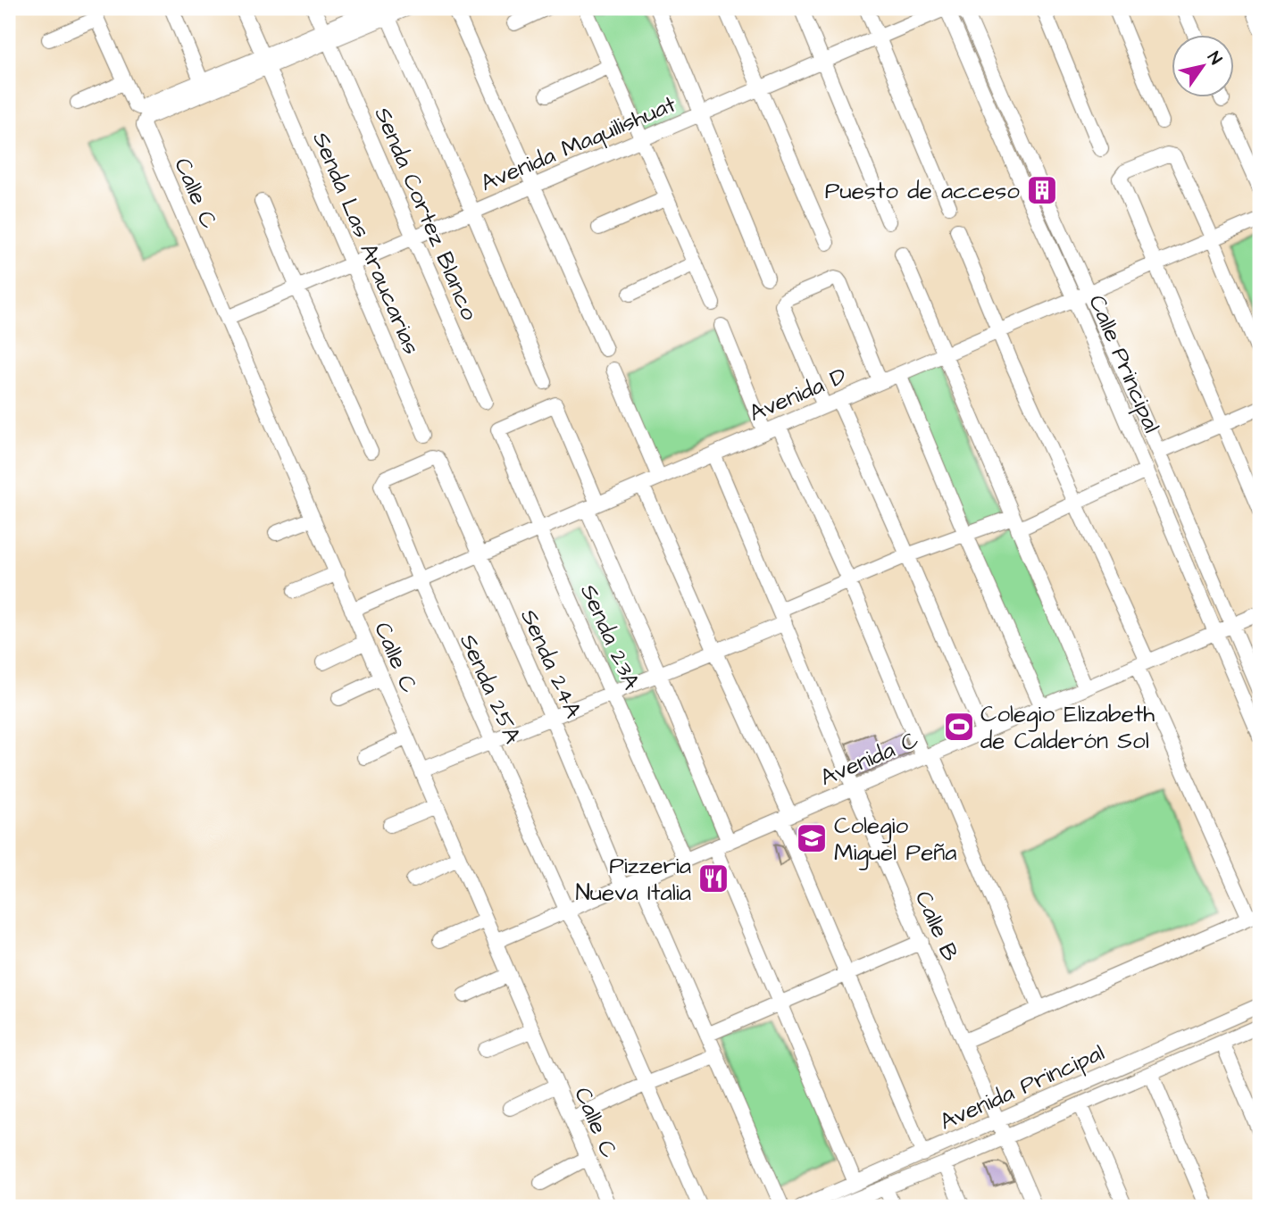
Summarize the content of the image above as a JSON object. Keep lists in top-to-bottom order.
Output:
{
  "streets": {
    "street": [
      "Avenida Maquilishuat",
      "Calle C",
      "Senda Cortez Blanco",
      "Senda Las Araucarias",
      "Calle Principal",
      "Avenida D",
      "Senda 23A",
      "Senda 24A",
      "Senda 25A",
      "Avenida C",
      "Calle B",
      "Avenida Principal"
    ]
  },
  "crossings": [
    ["Avenida Maquilishuat", "Calle C"],
    ["Avenida Maquilishuat", "Senda Cortez Blanco"],
    ["Avenida Maquilishuat", "Senda Las Araucarias"],
    ["Avenida Maquilishuat", "Calle Principal"],
    ["Calle C", "Senda Las Araucarias"],
    ["Calle C", "Avenida D"],
    ["Calle C", "Avenida C"],
    ["Calle Principal", "Avenida D"],
    ["Calle Principal", "Avenida C"],
    ["Avenida D", "Senda 23A"],
    ["Avenida D", "Senda 24A"],
    ["Avenida D", "Senda 25A"],
    ["Avenida D", "Calle B"],
    ["Senda 23A", "Avenida C"],
    ["Senda 24A", "Senda 25A"],
    ["Senda 24A", "Avenida C"],
    ["Senda 25A", "Avenida C"],
    ["Avenida C", "Calle B"],
    ["Calle B", "Avenida Principal"]
  ],
  "places": {
    "building": ["Puesto de acceso"],
    "sports": ["Colegio Elizabeth de Calderón Sol"],
    "school or university": ["Colegio Miguel Peña"],
    "restaurant": ["Pizzeria Nueva Italia"]
  },
  "north": "top right"
}
